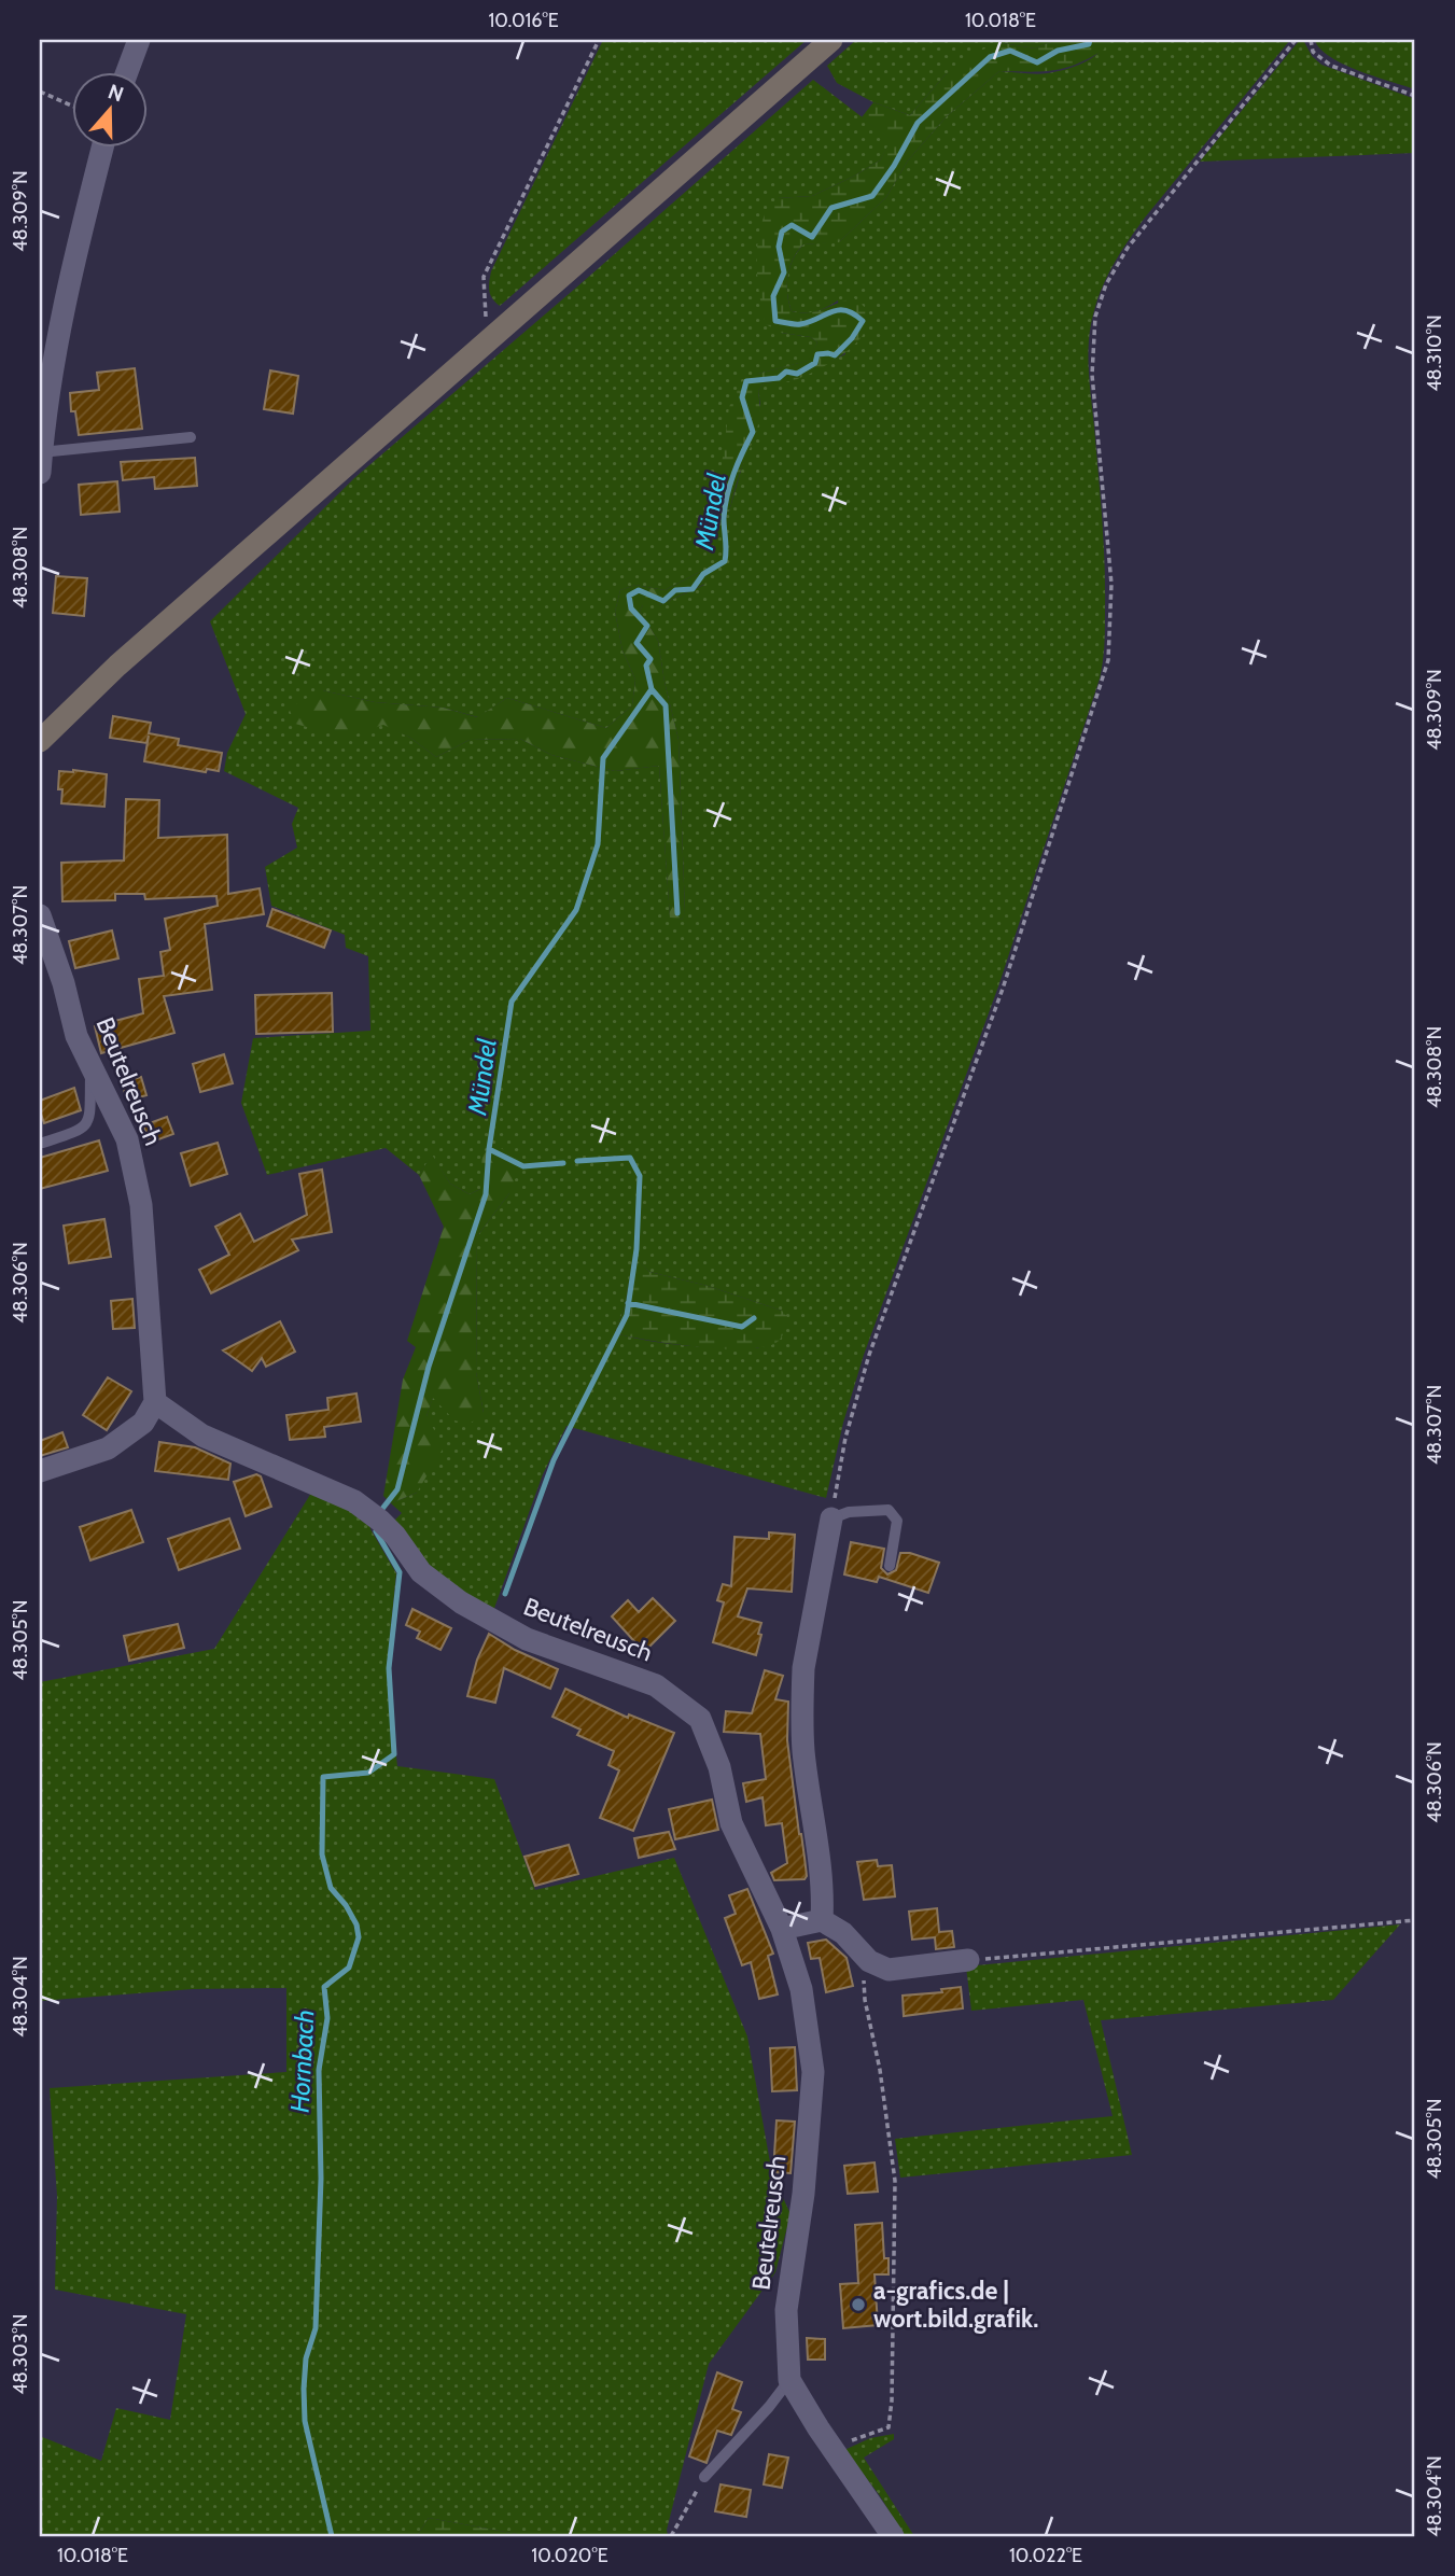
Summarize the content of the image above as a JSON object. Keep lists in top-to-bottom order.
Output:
{
  "streets": {
    "street": ["Beutelreusch"]
  },
  "water": ["Mündel", "Hornbach"],
  "places": ["a-grafics.de | wort.bild.grafik."],
  "north": "top",
  "coordinates": [
    "10.016°E",
    "10.018°E",
    "48.309°N",
    "48.310°N",
    "48.308°N",
    "48.307°N",
    "48.306°N",
    "48.305°N",
    "48.304°N",
    "48.303°N",
    "10.020°E",
    "10.022°E"
  ]
}
